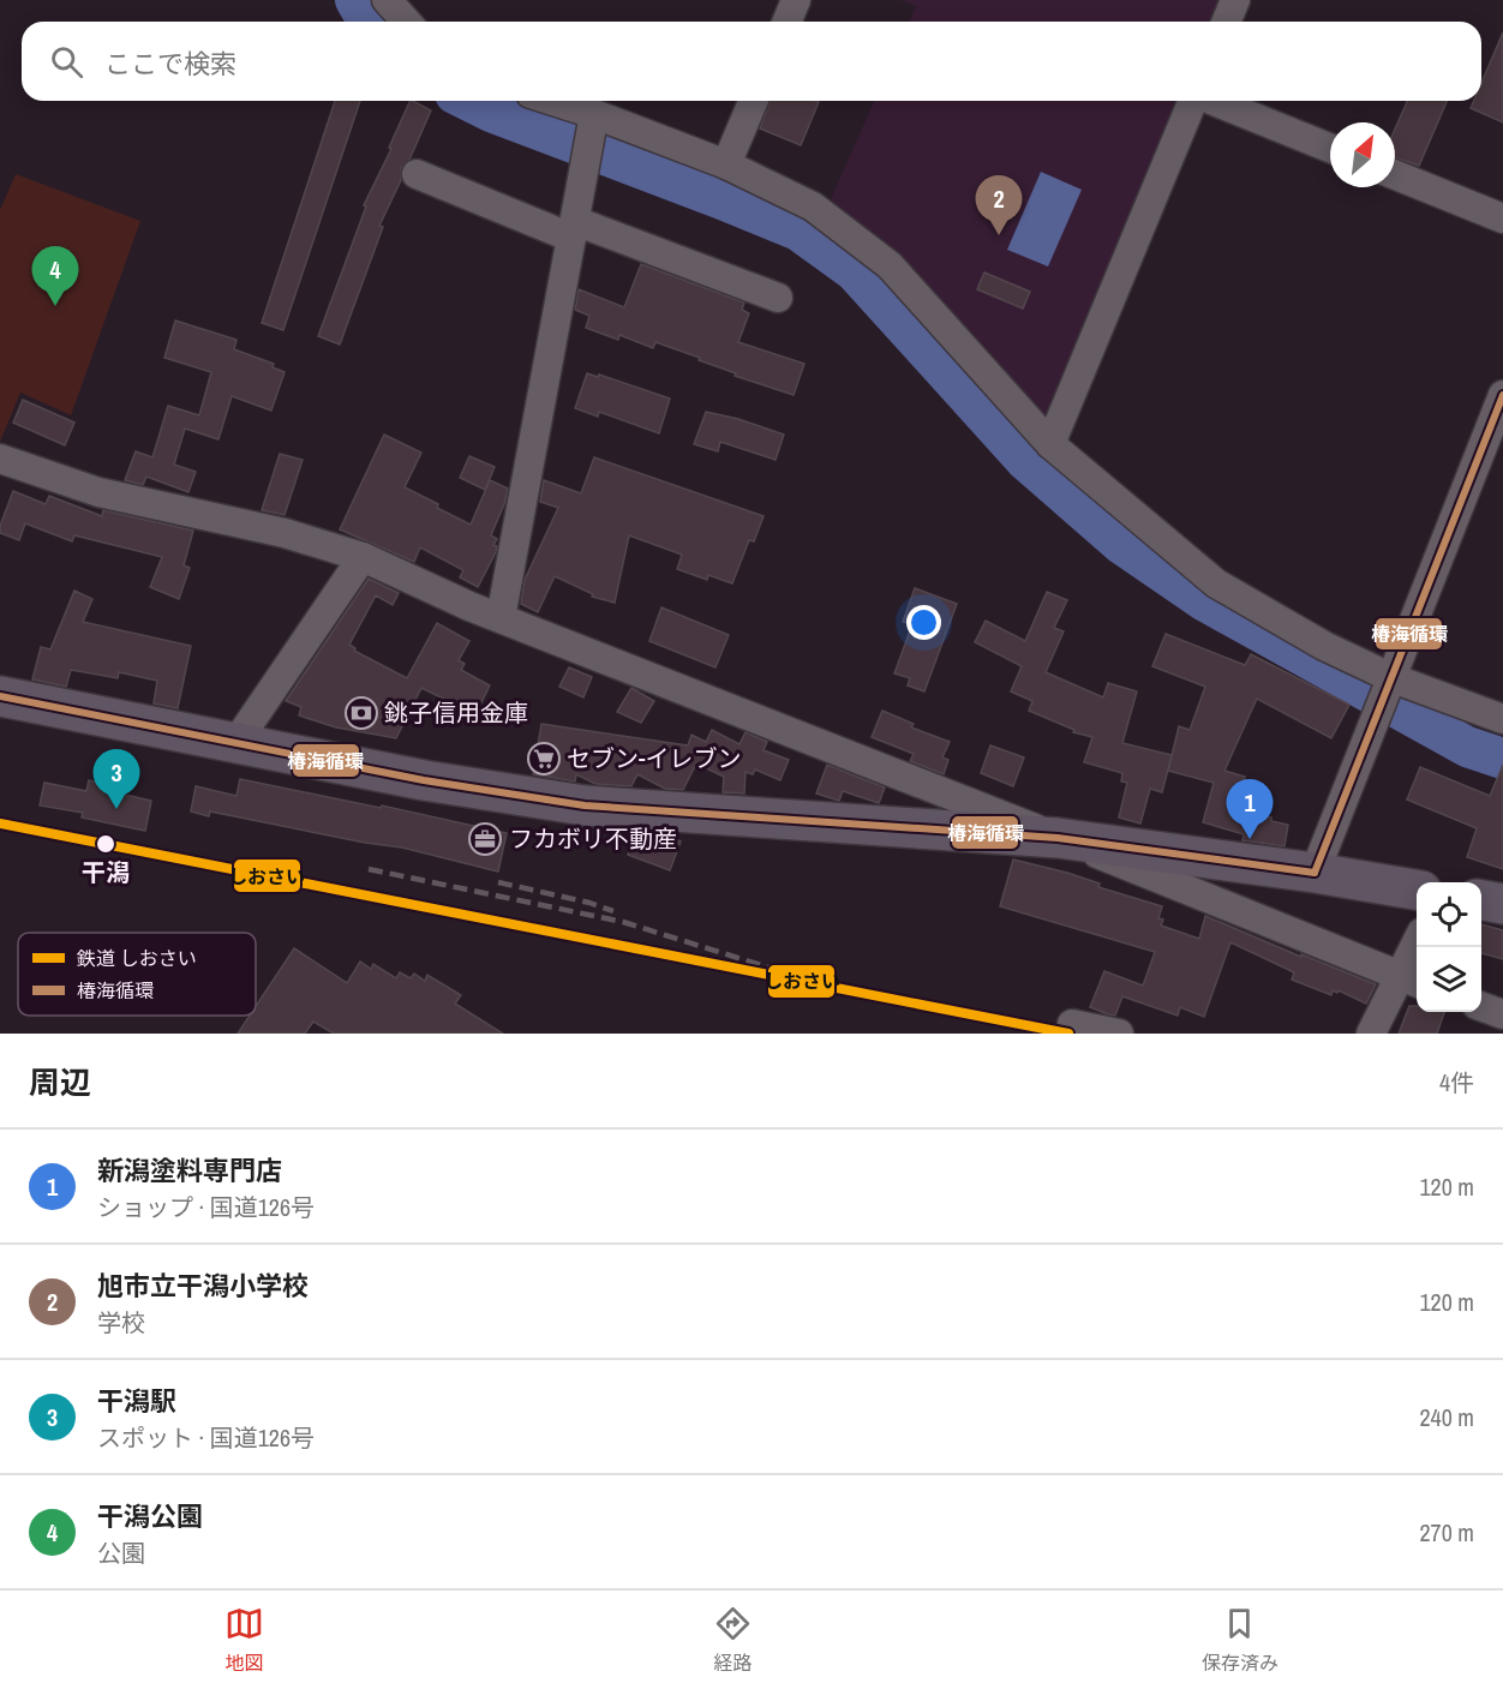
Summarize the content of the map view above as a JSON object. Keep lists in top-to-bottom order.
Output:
{
  "places": {
    "bank": ["銚子信用金庫"],
    "supermarket": ["セブン-イレブン"],
    "office": ["フカボリ不動産"],
    "other": ["干潟"]
  },
  "lines": ["transit line 椿海循環", "rail line しおさい"],
  "legend": ["鉄道 しおさい", "椿海循環"],
  "north": "top right",
  "page": {
    "search": "ここで検索",
    "pins": [
      "2",
      "4",
      "3",
      "1"
    ],
    "heading": ["周辺", "4件"],
    "list": [
      {
        "mark": "1",
        "name": "新潟塗料専門店",
        "note": "ショップ · 国道126号",
        "value": "120 m"
      },
      {
        "mark": "2",
        "name": "旭市立干潟小学校",
        "note": "学校",
        "value": "120 m"
      },
      {
        "mark": "3",
        "name": "干潟駅",
        "note": "スポット · 国道126号",
        "value": "240 m"
      },
      {
        "mark": "4",
        "name": "干潟公園",
        "note": "公園",
        "value": "270 m"
      }
    ],
    "nav": ["地図", "経路", "保存済み"]
  }
}
